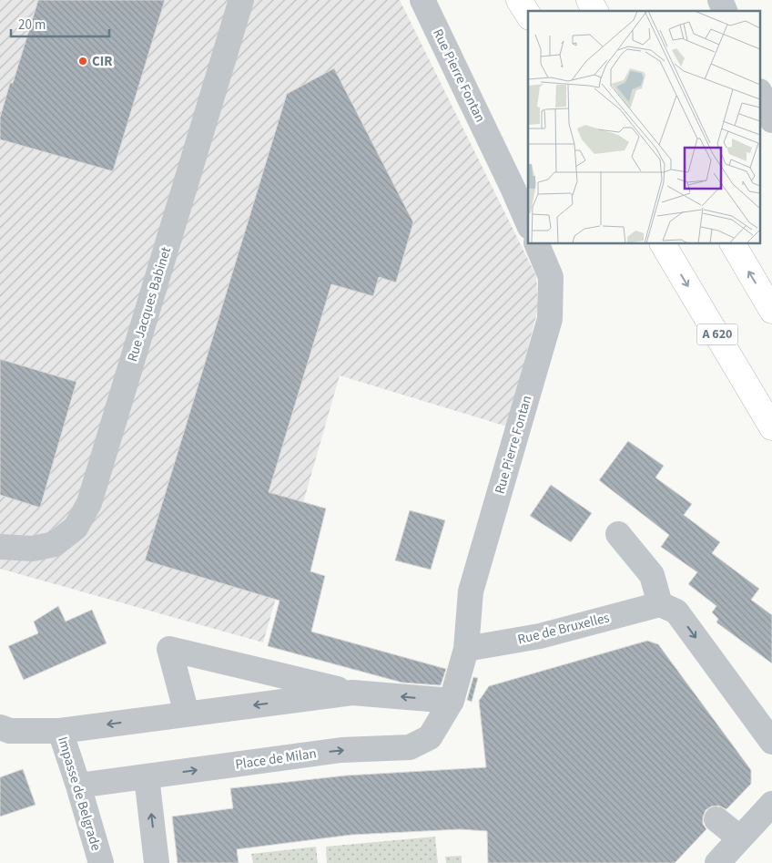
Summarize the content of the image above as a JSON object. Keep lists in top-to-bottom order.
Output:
{
  "streets": {
    "highway": ["A 620"],
    "street": [
      "Rue Pierre Fontan",
      "Rue Jacques Babinet",
      "Rue de Bruxelles",
      "Place de Milan",
      "Impasse de Belgrade"
    ]
  },
  "crossings": [
    ["Rue Pierre Fontan", "Rue de Bruxelles"],
    ["Rue Pierre Fontan", "Place de Milan"],
    ["Rue de Bruxelles", "Place de Milan"],
    ["Place de Milan", "Impasse de Belgrade"]
  ],
  "places": ["CIR"],
  "scale_bar": "20 m"
}
